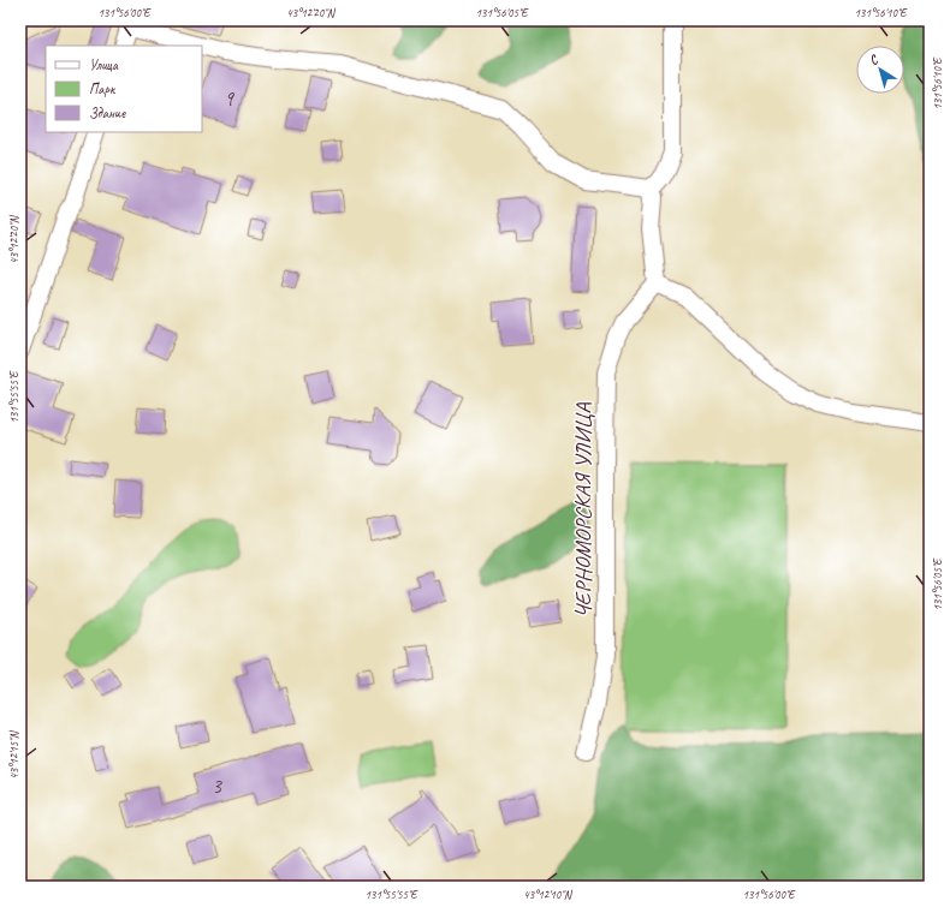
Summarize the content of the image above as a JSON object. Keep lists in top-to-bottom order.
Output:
{
  "streets": {
    "street": ["ЧЕРНОМОРСКАЯ УЛИЦА"]
  },
  "house_numbers": ["9", "3"],
  "legend": ["Улица", "Парк", "Здание"],
  "north": "top left",
  "coordinates": [
    "131°56'00\"E",
    "43°12'20\"N",
    "131°56'05\"E",
    "131°56'10\"E",
    "131°55'55\"E",
    "43°12'15\"N",
    "43°12'10\"N"
  ]
}
